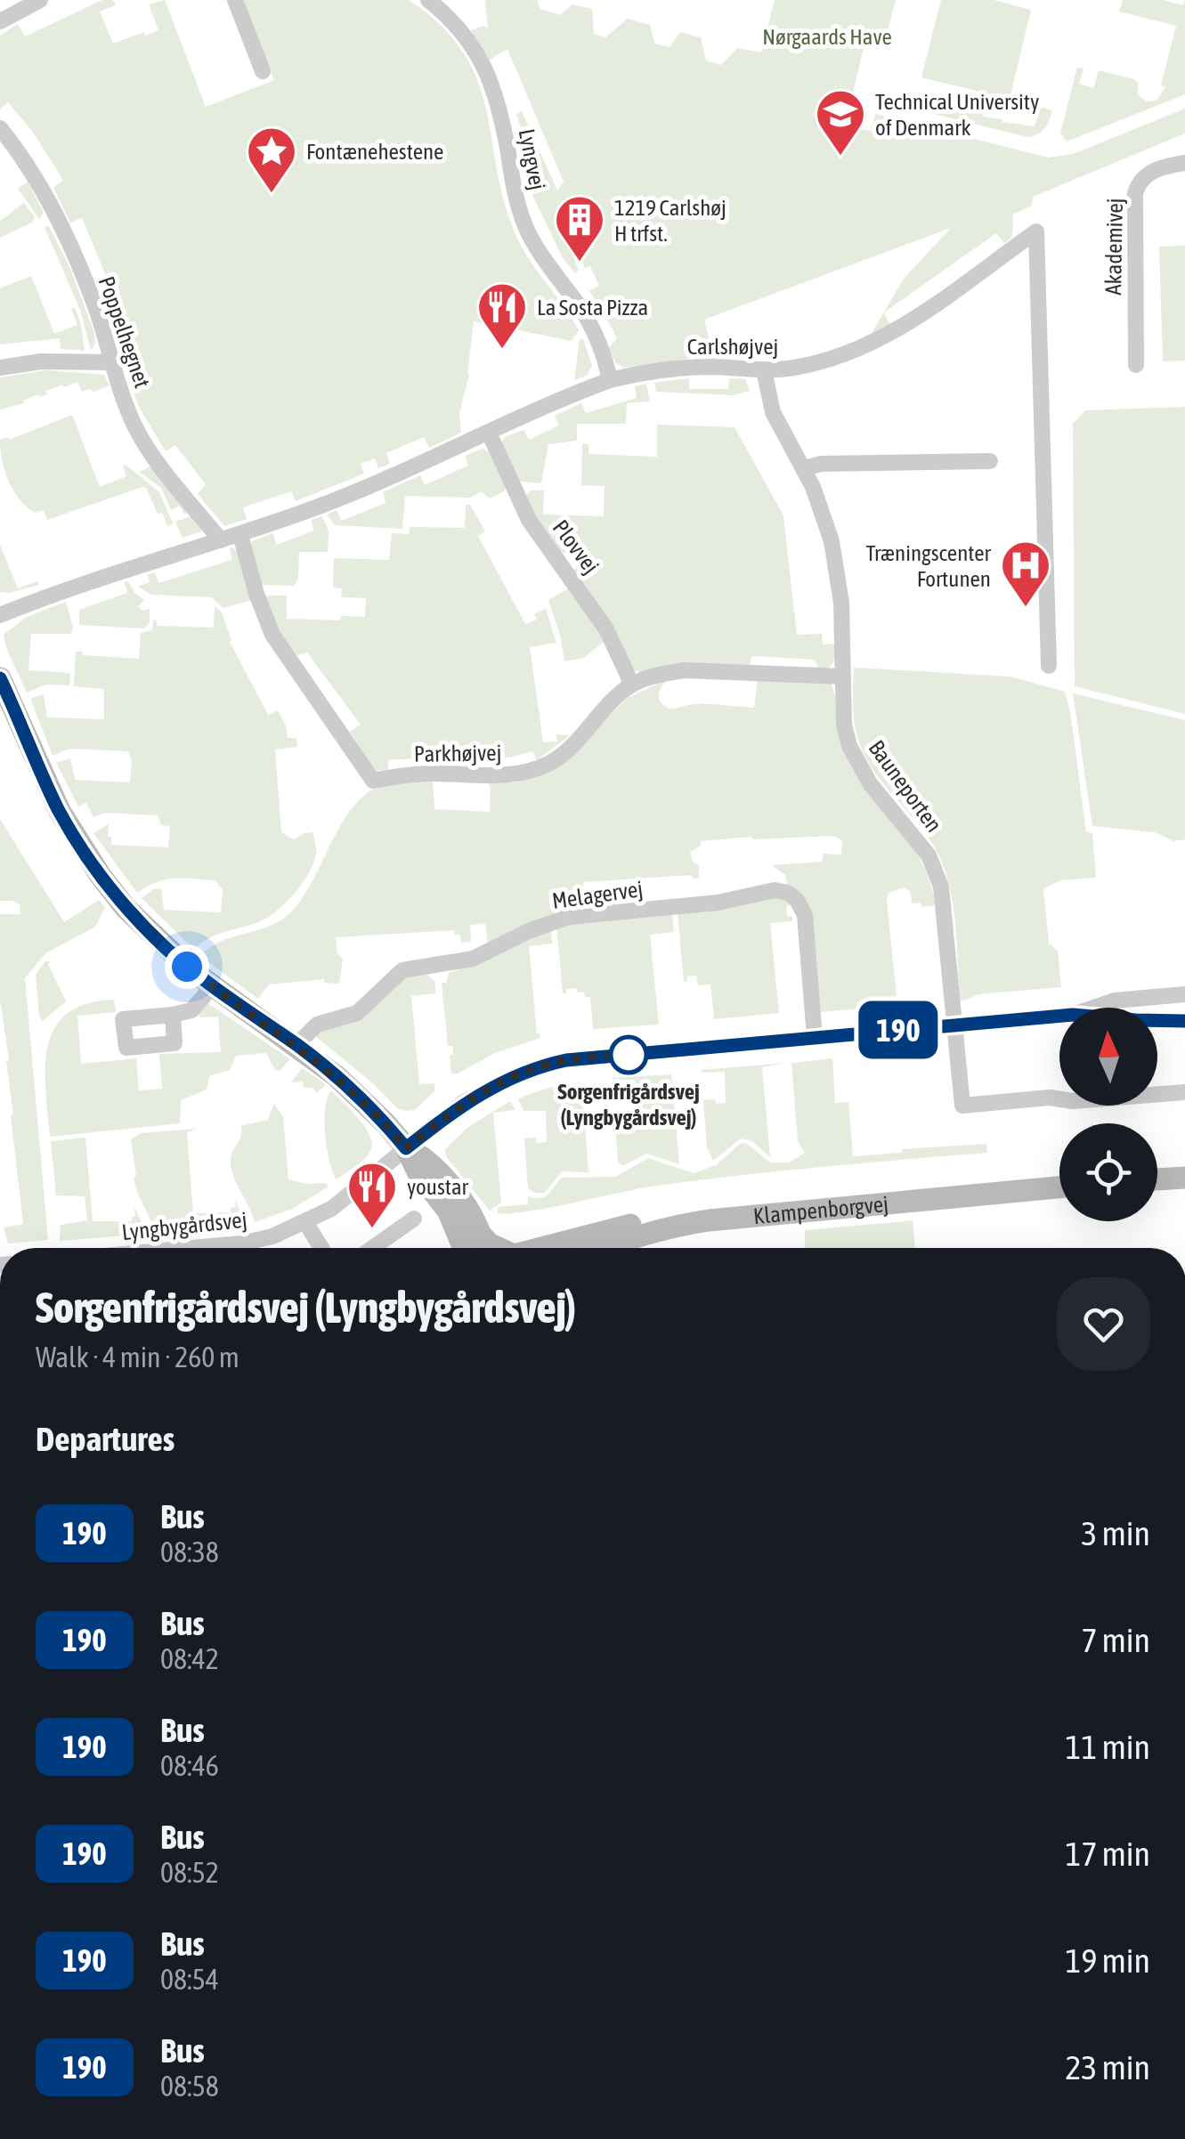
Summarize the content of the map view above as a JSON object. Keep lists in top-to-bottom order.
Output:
{
  "streets": {
    "street": [
      "Lyngvej",
      "Akademivej",
      "Poppelhegnet",
      "Carlshøjvej",
      "Plovvej",
      "Parkhøjvej",
      "Bauneporten",
      "Melagervej",
      "Klampenborgvej",
      "Lyngbygårdsvej"
    ]
  },
  "crossings": [
    ["Lyngvej", "Carlshøjvej"],
    ["Poppelhegnet", "Carlshøjvej"],
    ["Carlshøjvej", "Plovvej"],
    ["Carlshøjvej", "Parkhøjvej"],
    ["Carlshøjvej", "Bauneporten"],
    ["Plovvej", "Parkhøjvej"],
    ["Parkhøjvej", "Bauneporten"],
    ["Bauneporten", "Lyngbygårdsvej"],
    ["Melagervej", "Lyngbygårdsvej"]
  ],
  "parks": ["Nørgaards Have"],
  "places": {
    "school or university": ["Technical University of Denmark"],
    "place": ["Fontænehestene"],
    "building": ["1219 Carlshøj H trfst."],
    "restaurant": ["La Sosta Pizza", "youstar"],
    "hospital": ["Træningscenter Fortunen"],
    "other": ["Sorgenfrigårdsvej (Lyngbygårdsvej)"]
  },
  "lines": ["bus line 190"],
  "north": "top",
  "page": {
    "on_map": "190",
    "heading": [
      ["Sorgenfrigårdsvej (Lyngbygårdsvej)", "Walk · 4 min · 260 m"],
      "Departures"
    ],
    "list": [
      {
        "mark": "190",
        "name": "Bus",
        "note": "08:38",
        "value": "3 min"
      },
      {
        "mark": "190",
        "name": "Bus",
        "note": "08:42",
        "value": "7 min"
      },
      {
        "mark": "190",
        "name": "Bus",
        "note": "08:46",
        "value": "11 min"
      },
      {
        "mark": "190",
        "name": "Bus",
        "note": "08:52",
        "value": "17 min"
      },
      {
        "mark": "190",
        "name": "Bus",
        "note": "08:54",
        "value": "19 min"
      },
      {
        "mark": "190",
        "name": "Bus",
        "note": "08:58",
        "value": "23 min"
      }
    ]
  }
}
